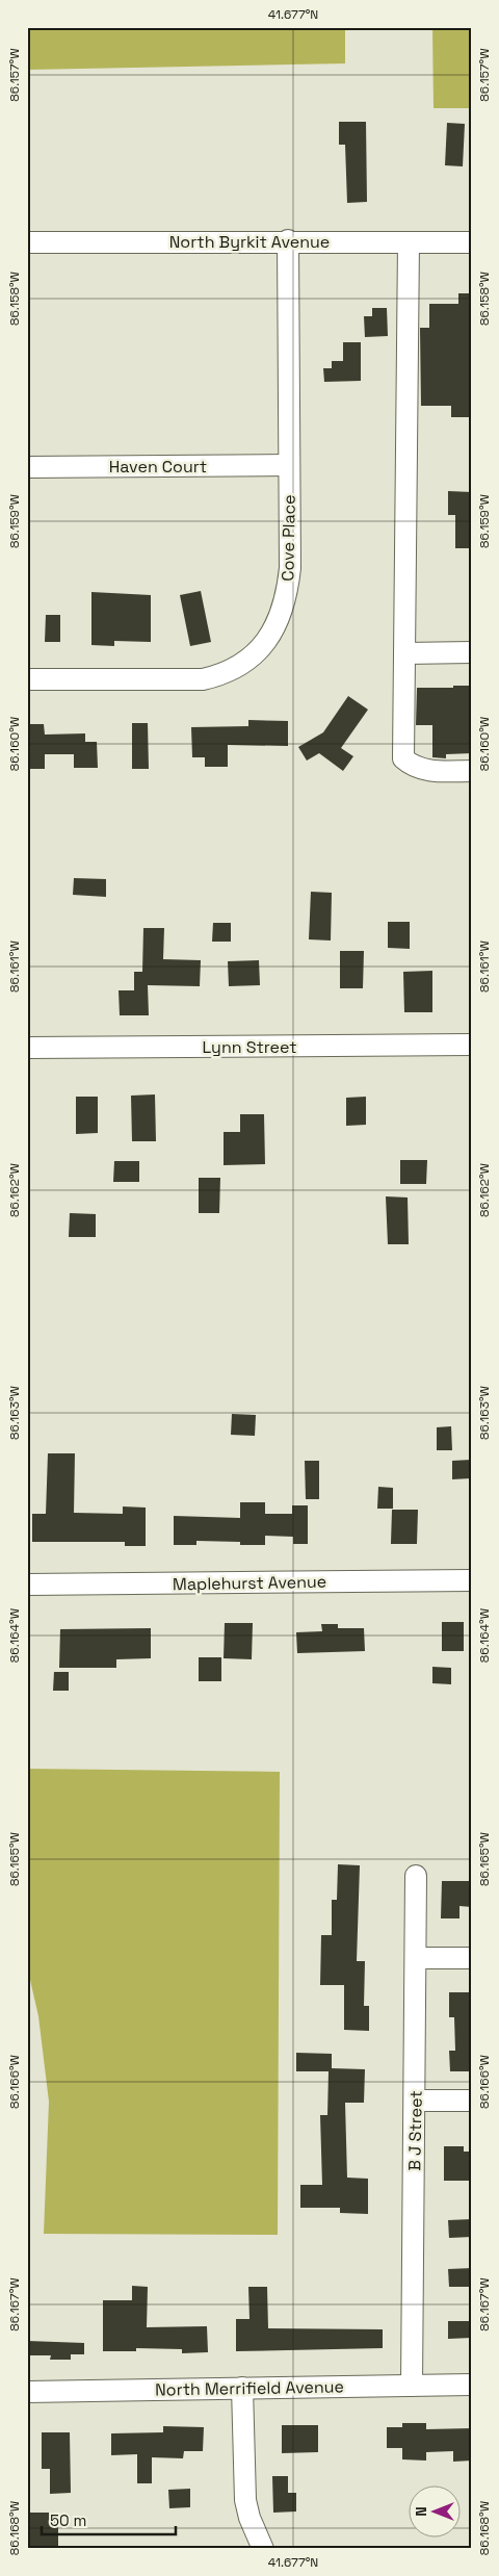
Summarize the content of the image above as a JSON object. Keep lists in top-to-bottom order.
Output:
{
  "streets": {
    "street": [
      "North Byrkit Avenue",
      "Haven Court",
      "Cove Place",
      "Lynn Street",
      "Maplehurst Avenue",
      "B J Street",
      "North Merrifield Avenue"
    ]
  },
  "crossings": [
    ["North Byrkit Avenue", "Cove Place"],
    ["Haven Court", "Cove Place"],
    ["B J Street", "North Merrifield Avenue"]
  ],
  "scale_bar": "50 m",
  "north": "left",
  "coordinates": [
    "41.677°N",
    "86.157°W",
    "86.158°W",
    "86.159°W",
    "86.160°W",
    "86.161°W",
    "86.162°W",
    "86.163°W",
    "86.164°W",
    "86.165°W",
    "86.166°W",
    "86.167°W",
    "86.168°W"
  ]
}
